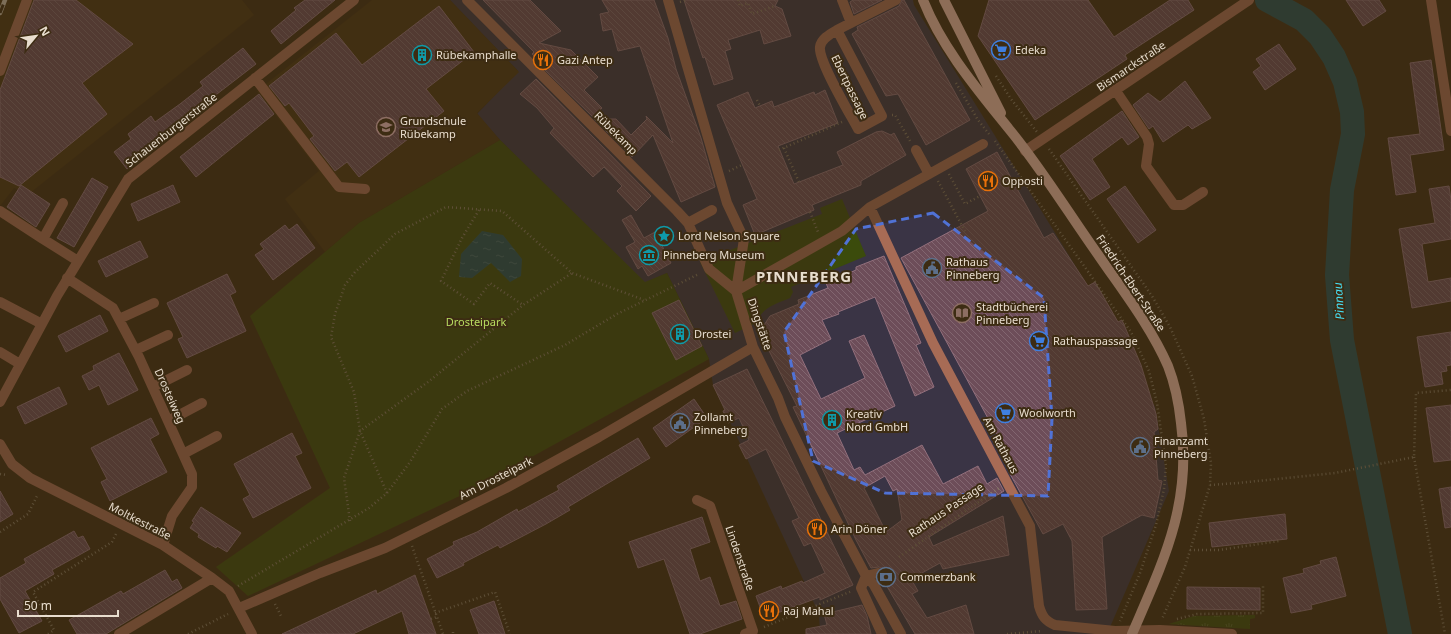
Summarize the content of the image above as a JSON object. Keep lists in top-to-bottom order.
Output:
{
  "streets": {
    "main road": ["Friedrich-Ebert-Straße"],
    "street": [
      "Bismarckstraße",
      "Ebertpassage",
      "Schauenburgerstraße",
      "Rübekamp",
      "Dingstätte",
      "Drosteiweg",
      "Am Rathaus",
      "Am Drosteipark",
      "Moltkestraße",
      "Lindenstraße"
    ],
    "path": ["Rathaus Passage"]
  },
  "crossings": [
    ["Bismarckstraße", "Friedrich-Ebert-Straße"],
    ["Schauenburgerstraße", "Drosteiweg"],
    ["Rübekamp", "Dingstätte"],
    ["Dingstätte", "Am Drosteipark"],
    ["Drosteiweg", "Moltkestraße"],
    ["Am Rathaus", "Rathaus Passage"],
    ["Am Drosteipark", "Moltkestraße"]
  ],
  "districts": ["PINNEBERG"],
  "water": ["Pinnau"],
  "parks": ["Drosteipark"],
  "places": {
    "supermarket": ["Edeka", "Rathauspassage", "Woolworth"],
    "building": ["Rübekamphalle", "Drostei", "Kreativ Nord GmbH"],
    "restaurant": [
      "Gazi Antep",
      "Opposti",
      "Arin Döner",
      "Raj Mahal"
    ],
    "school or university": ["Grundschule Rübekamp"],
    "place": ["Lord Nelson Square"],
    "museum": ["Pinneberg Museum"],
    "public building": ["Rathaus Pinneberg", "Zollamt Pinneberg", "Finanzamt Pinneberg"],
    "library": ["Stadtbücherei Pinneberg"],
    "bank": ["Commerzbank"]
  },
  "scale_bar": "50 m",
  "north": "top right"
}
